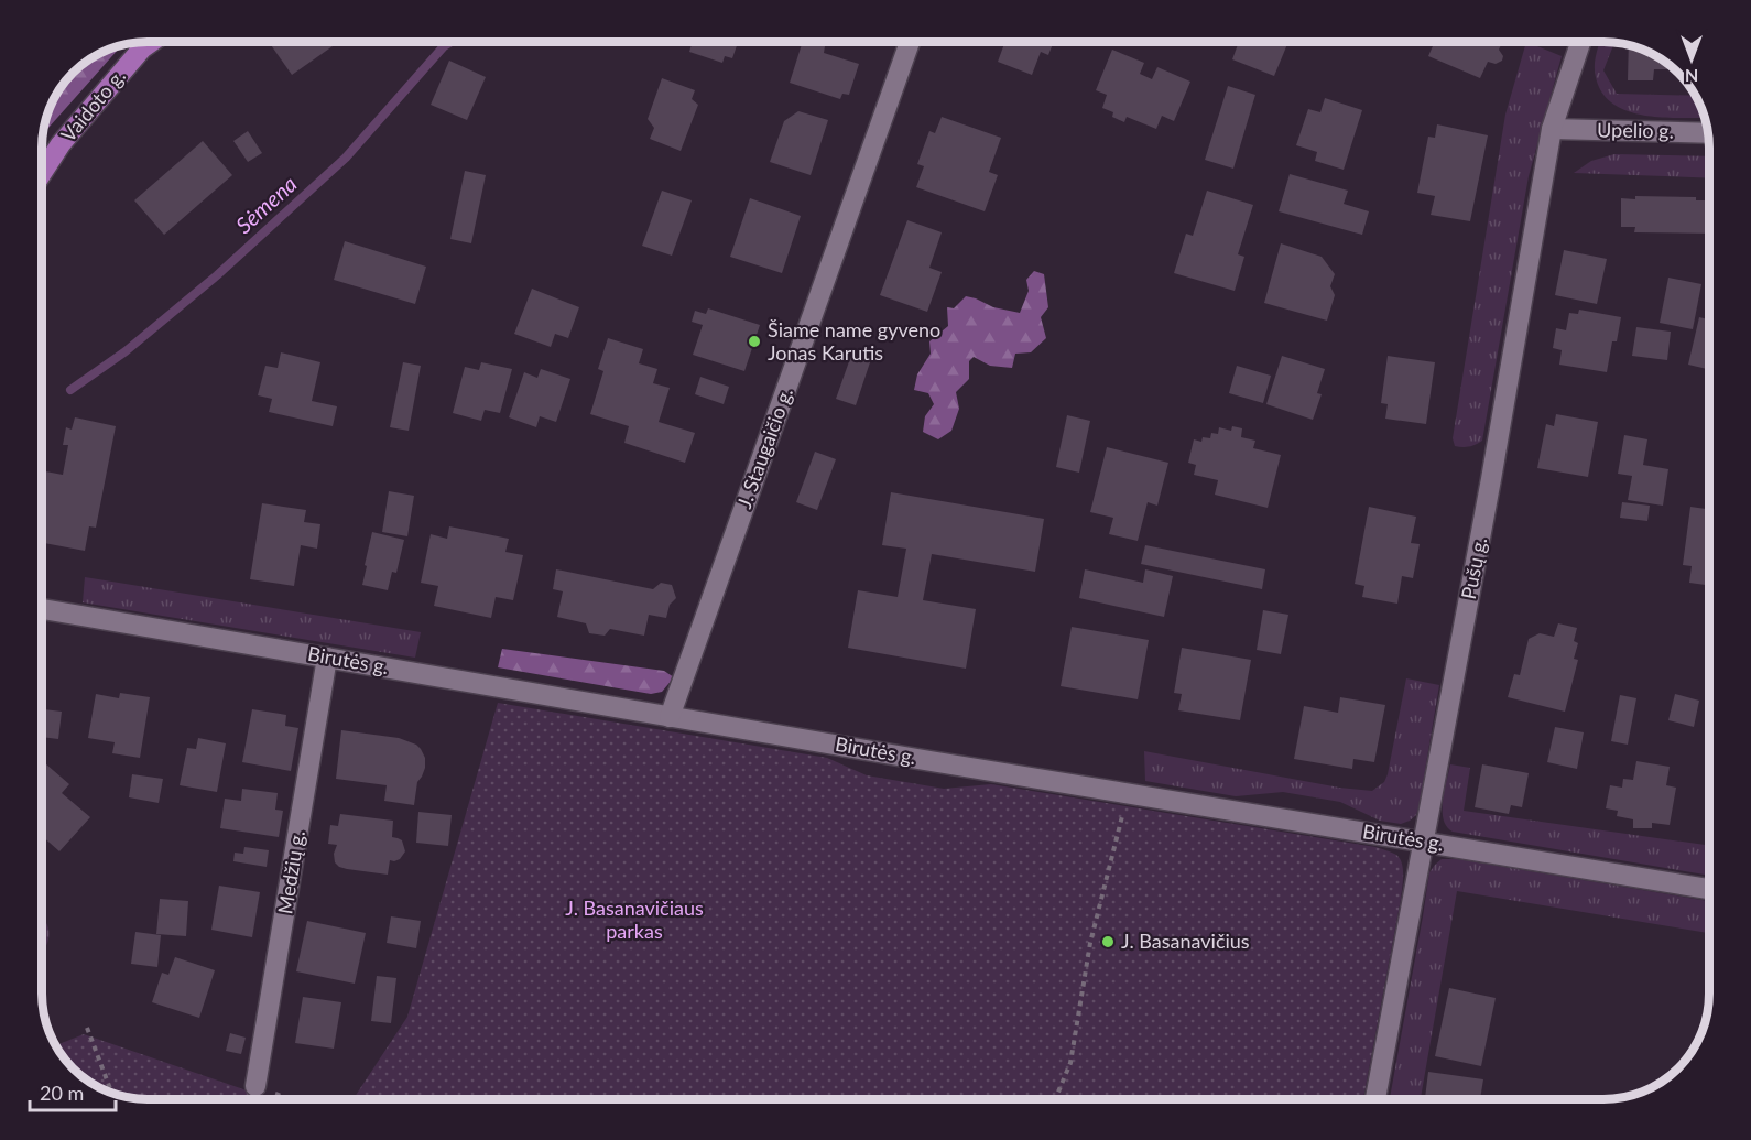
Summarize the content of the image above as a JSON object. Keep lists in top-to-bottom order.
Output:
{
  "streets": {
    "main road": ["Vaidoto g."],
    "street": [
      "Upelio g.",
      "J. Staugaičio g.",
      "Pušų g.",
      "Birutės g.",
      "Medžių g."
    ]
  },
  "crossings": [
    ["Upelio g.", "Pušų g."],
    ["J. Staugaičio g.", "Birutės g."],
    ["Pušų g.", "Birutės g."],
    ["Birutės g.", "Medžių g."]
  ],
  "water": ["Sėmena"],
  "parks": ["J. Basanavičiaus parkas"],
  "places": ["Šiame name gyveno Jonas Karutis", "J. Basanavičius"],
  "scale_bar": "20 m",
  "north": "bottom"
}
